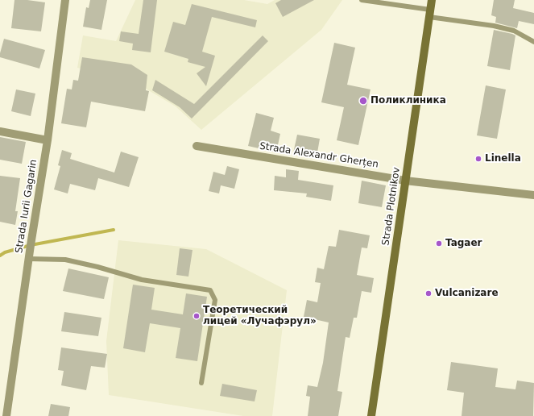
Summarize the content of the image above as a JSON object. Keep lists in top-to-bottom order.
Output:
{
  "streets": {
    "main road": ["Strada Plotnikov"],
    "street": ["Strada Alexandr Gherțen", "Strada Iurii Gagarin"]
  },
  "crossings": [
    ["Strada Alexandr Gherțen", "Strada Plotnikov"]
  ],
  "places": [
    "Поликлиника",
    "Linella",
    "Tagaer",
    "Vulcanizare",
    "Теоретический лицей «Лучафэрул»"
  ]
}
